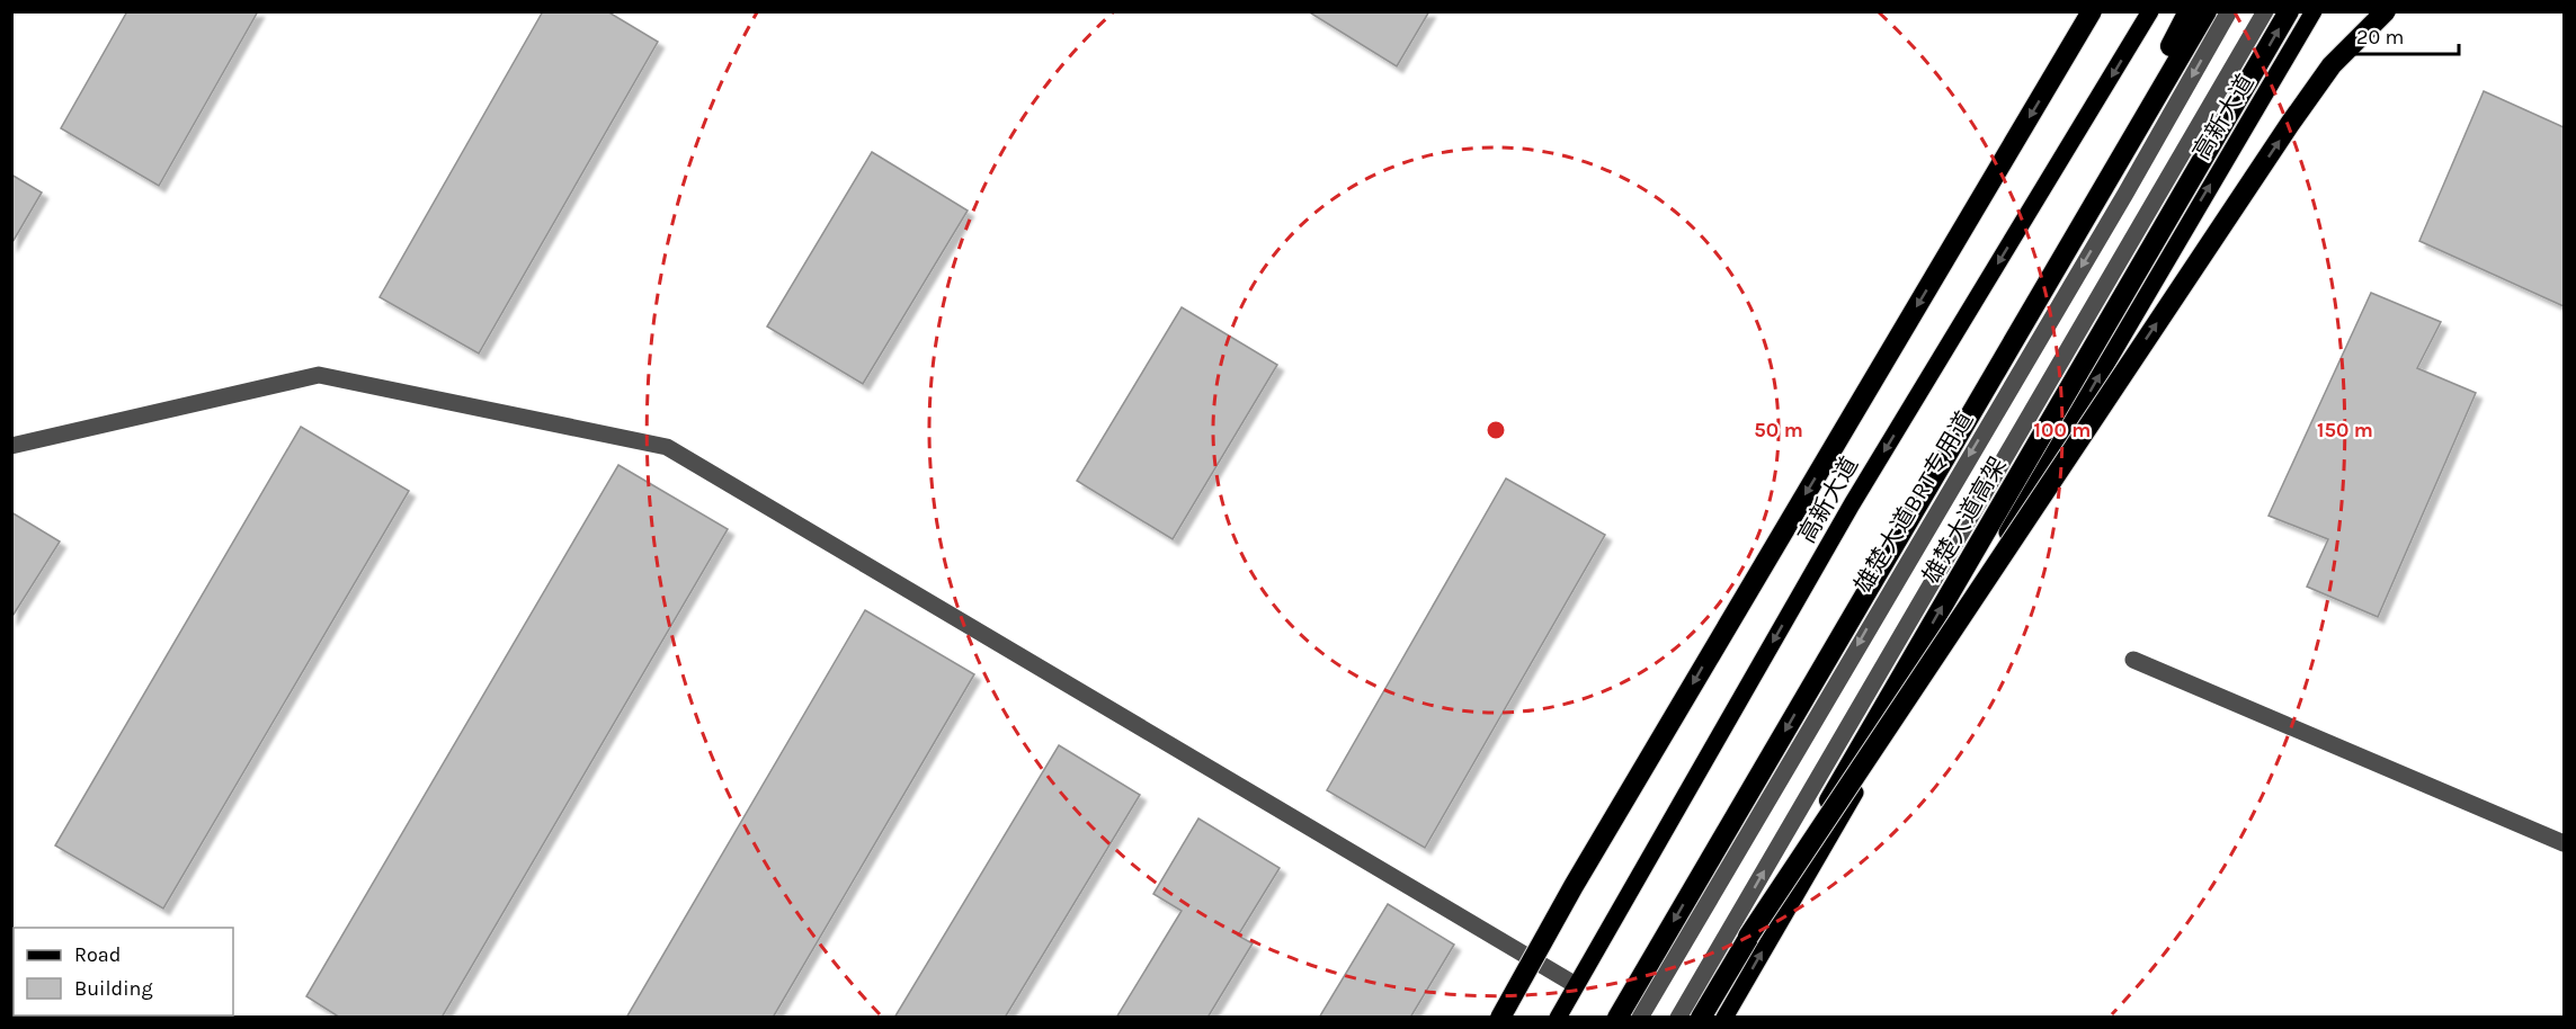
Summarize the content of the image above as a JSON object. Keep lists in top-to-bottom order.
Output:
{
  "streets": {
    "highway": ["雄楚大道高架"],
    "main road": ["高新大道"],
    "street": ["雄楚大道BRT专用道"]
  },
  "legend": ["Road", "Building"],
  "scale_bar": "20 m",
  "rings": ["50 m", "100 m", "150 m"]
}
